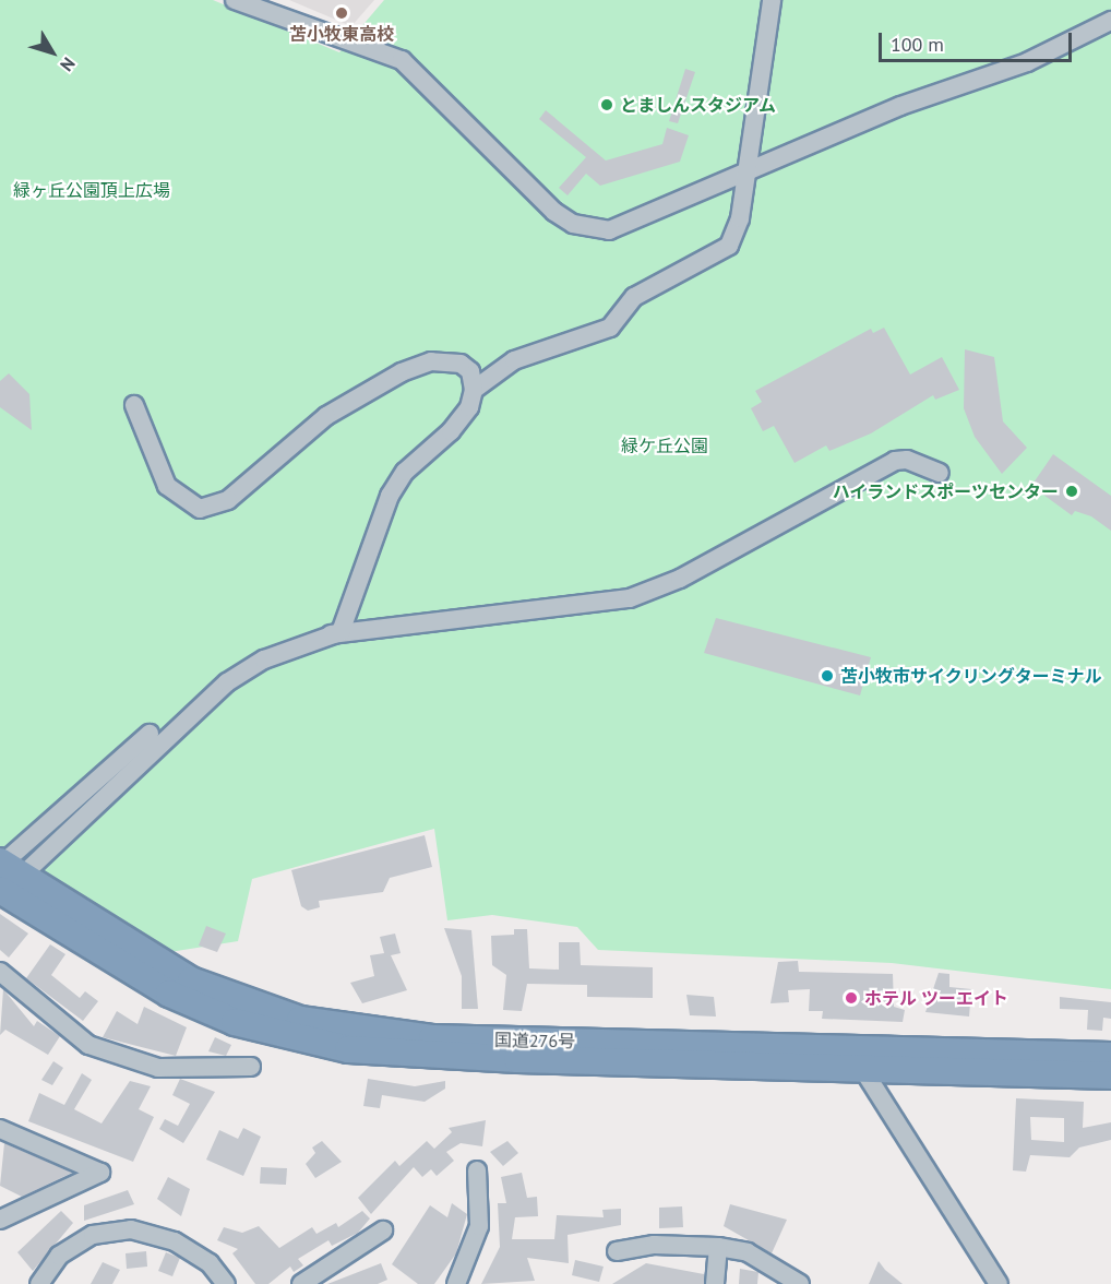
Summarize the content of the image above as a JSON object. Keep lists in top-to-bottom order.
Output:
{
  "streets": {
    "highway": ["国道276号"]
  },
  "parks": ["緑ヶ丘公園頂上広場", "緑ケ丘公園"],
  "places": [
    "苫小牧東高校",
    "とましんスタジアム",
    "ハイランドスポーツセンター",
    "苫小牧市サイクリングターミナル",
    "ホテル ツーエイト"
  ],
  "scale_bar": "100 m",
  "north": "bottom right"
}
